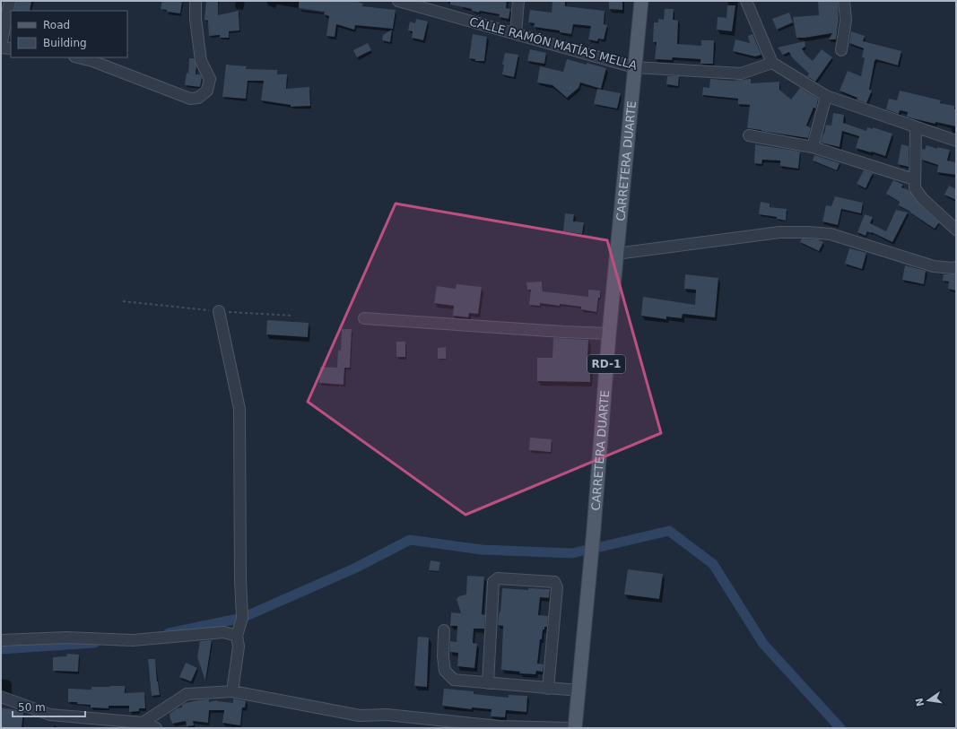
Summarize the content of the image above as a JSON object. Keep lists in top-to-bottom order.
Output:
{
  "streets": {
    "main road": ["CARRETERA DUARTE", "RD-1"],
    "street": ["CALLE RAMÓN MATÍAS MELLA"]
  },
  "crossings": [
    ["CALLE RAMÓN MATÍAS MELLA", "CARRETERA DUARTE"]
  ],
  "legend": ["Road", "Building"],
  "scale_bar": "50 m",
  "north": "left"
}
